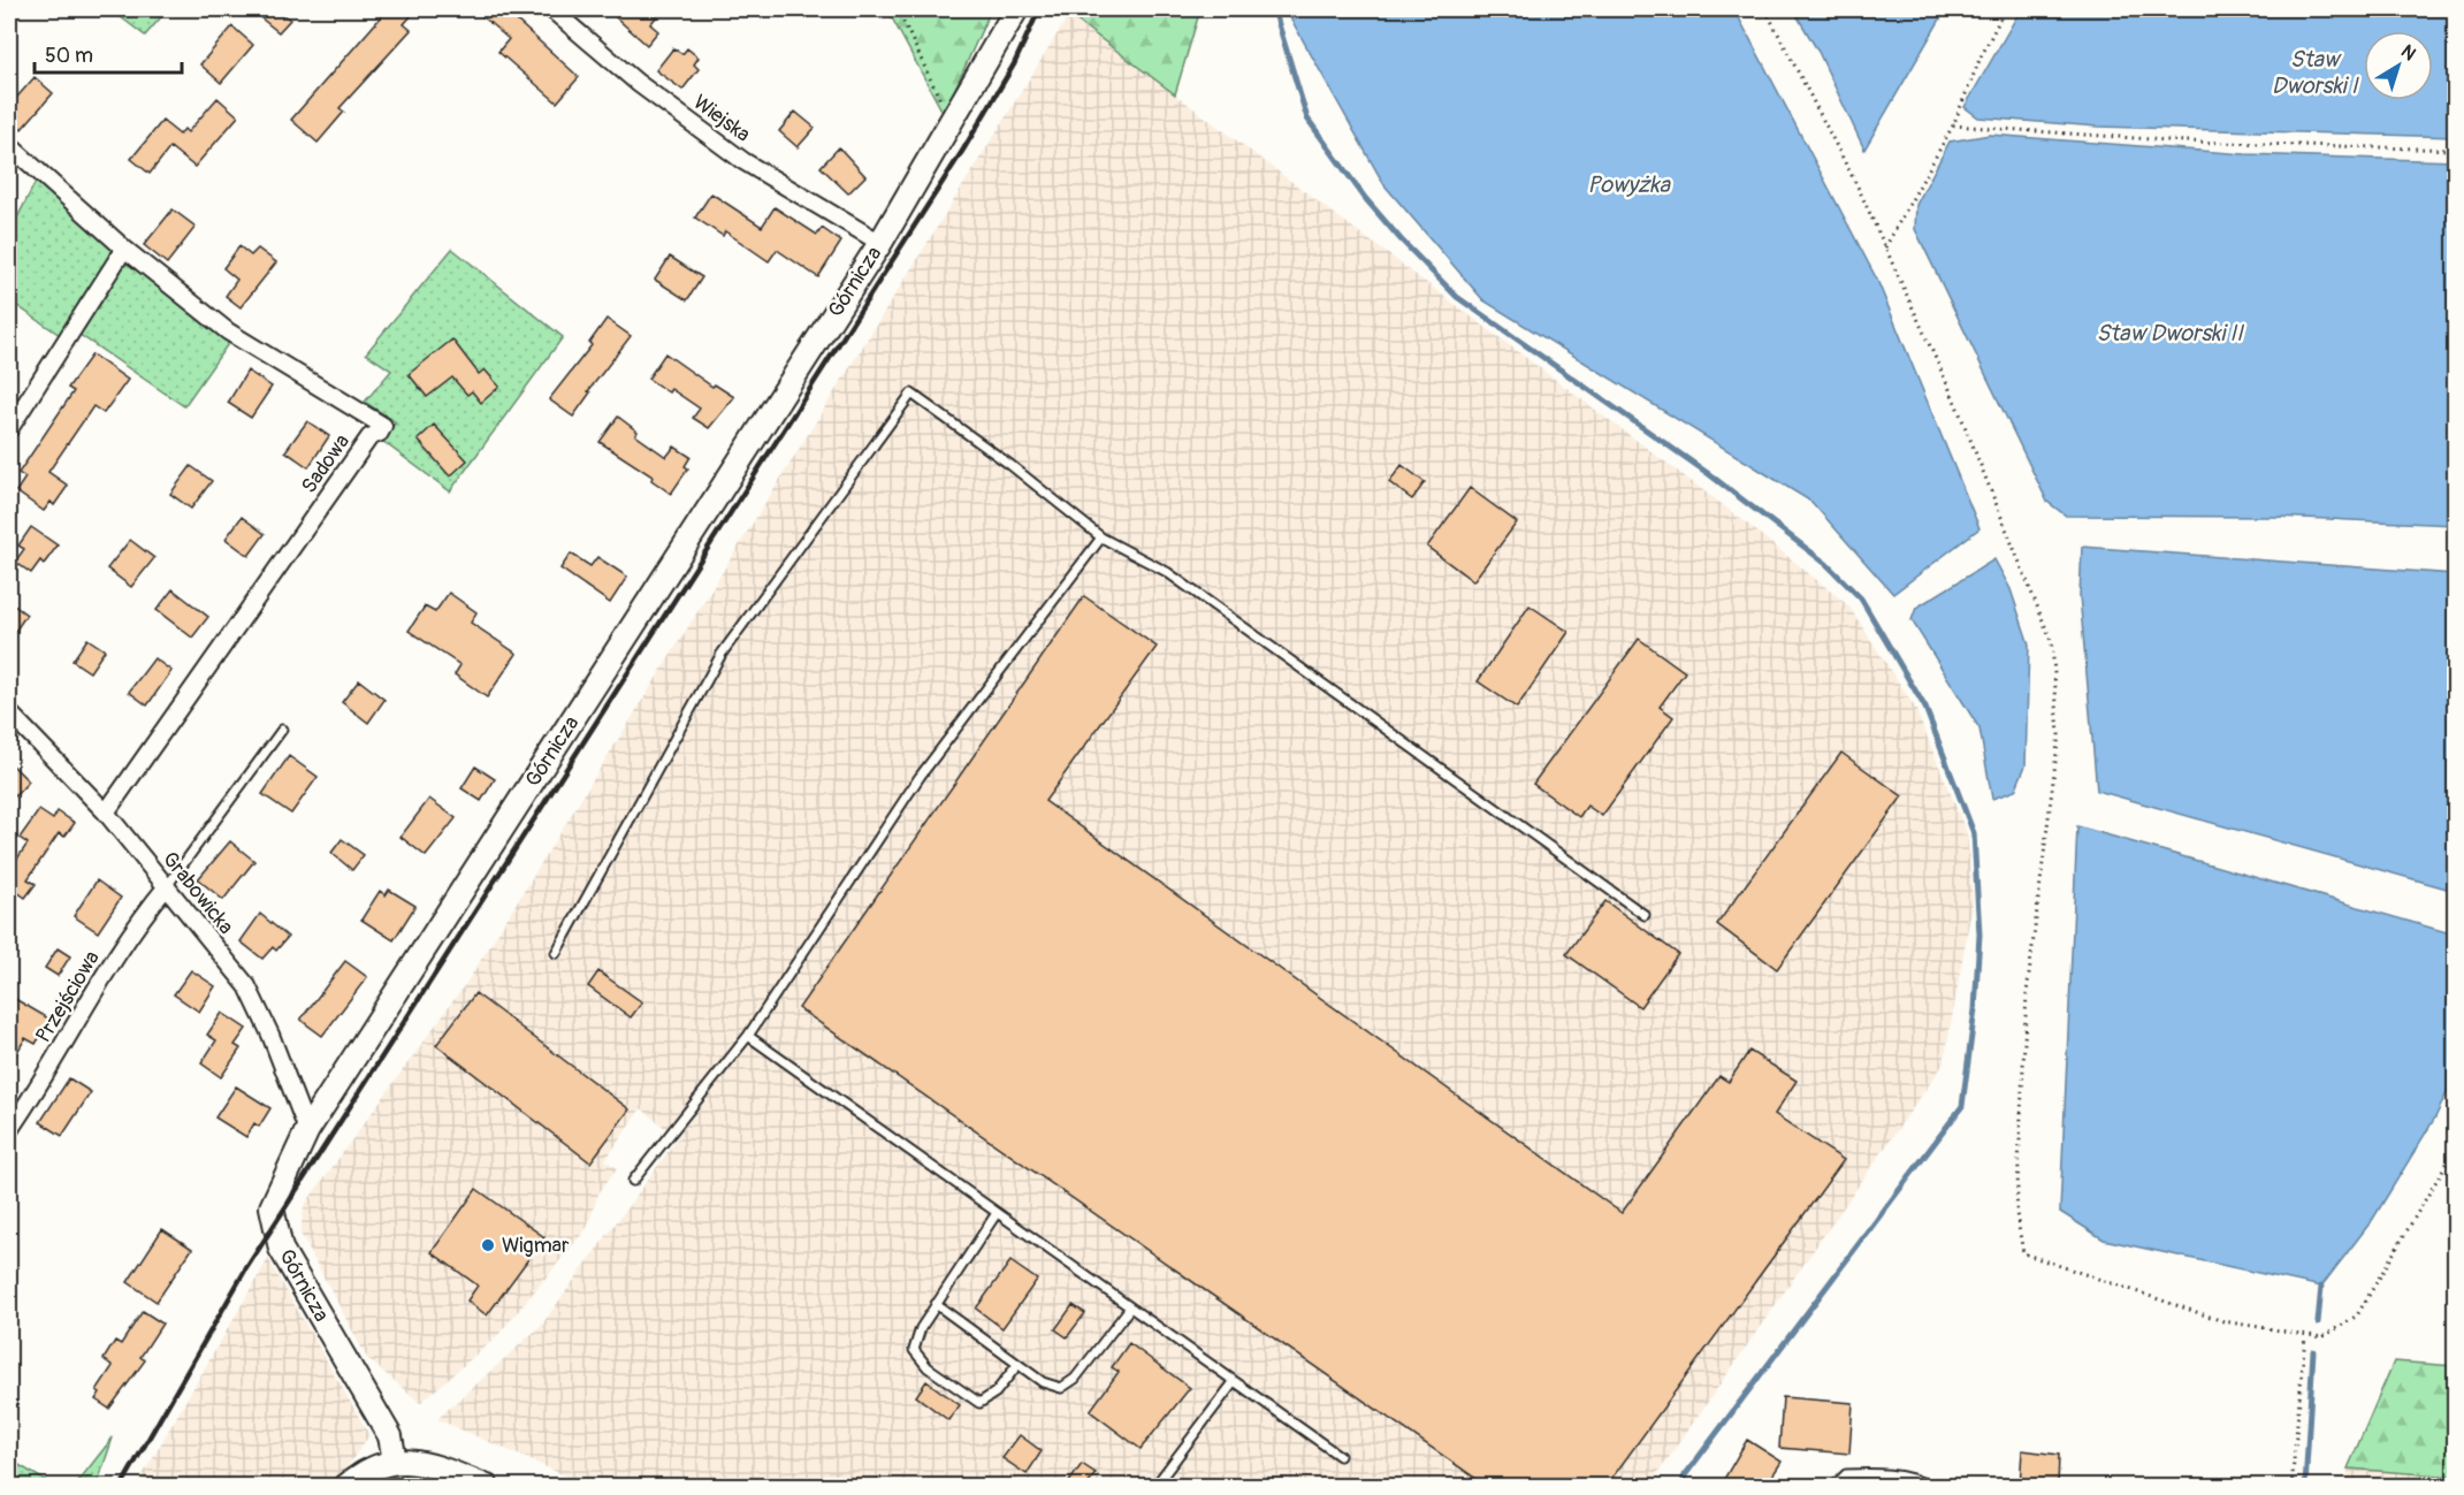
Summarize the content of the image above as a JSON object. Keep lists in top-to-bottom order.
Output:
{
  "streets": {
    "street": [
      "Wiejska",
      "Górnicza",
      "Sadowa",
      "Grabowicka",
      "Przejściowa"
    ]
  },
  "crossings": [
    ["Wiejska", "Górnicza"],
    ["Górnicza", "Grabowicka"],
    ["Sadowa", "Grabowicka"],
    ["Grabowicka", "Przejściowa"]
  ],
  "water": ["Staw Dworski I", "Powyżka", "Staw Dworski II"],
  "places": ["Wigmar"],
  "scale_bar": "50 m",
  "north": "top right"
}
